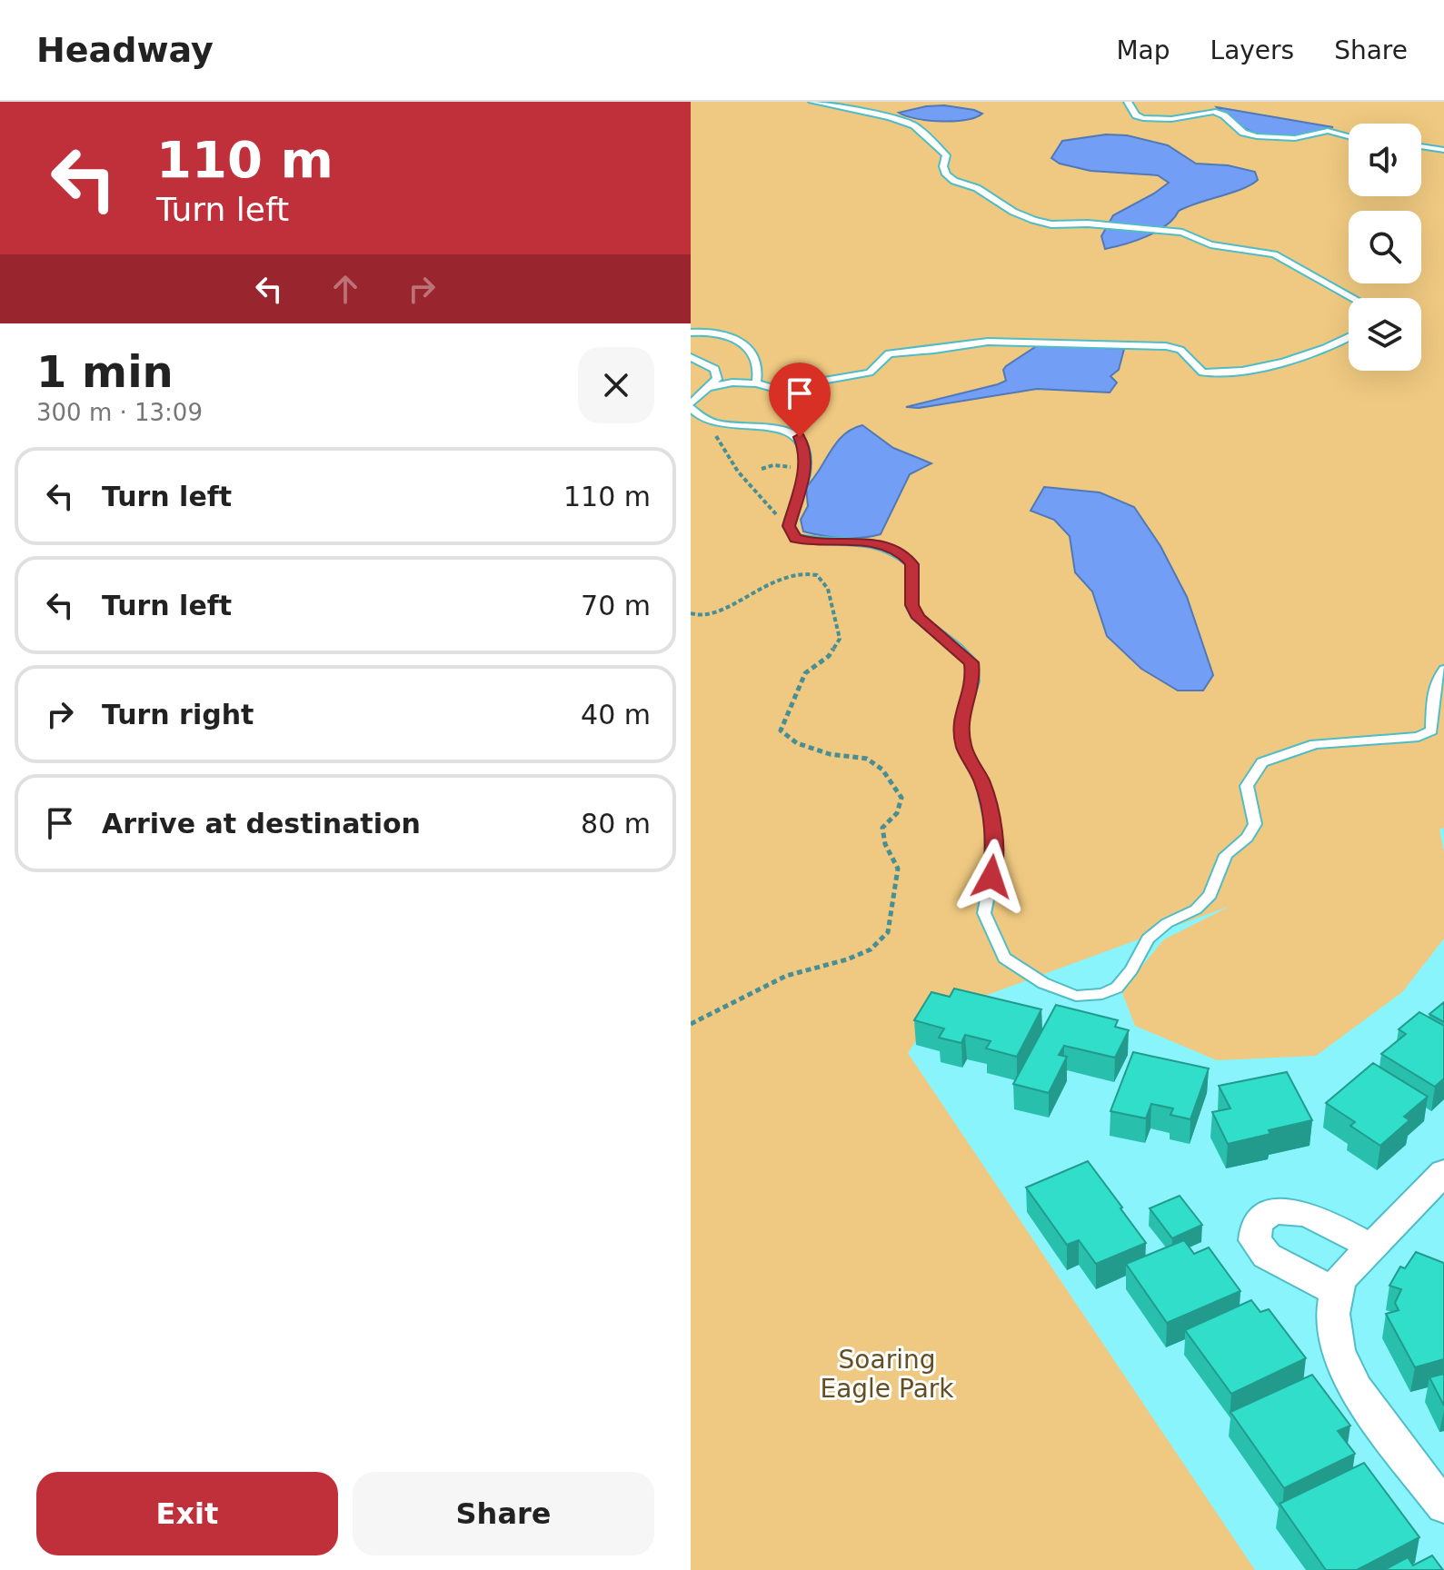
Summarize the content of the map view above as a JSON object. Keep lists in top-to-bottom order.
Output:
{
  "parks": ["Soaring Eagle Park"],
  "page": {
    "header": "Headway",
    "nav": ["Map", "Layers", "Share"],
    "turn": ["110 m", "Turn left"],
    "heading": ["1 min", "300 m · 13:09"],
    "list": [
      {
        "name": "Turn left",
        "value": "110 m"
      },
      {
        "name": "Turn left",
        "value": "70 m"
      },
      {
        "name": "Turn right",
        "value": "40 m"
      },
      {
        "name": "Arrive at destination",
        "value": "80 m"
      }
    ],
    "buttons": ["Exit", "Share"]
  }
}
